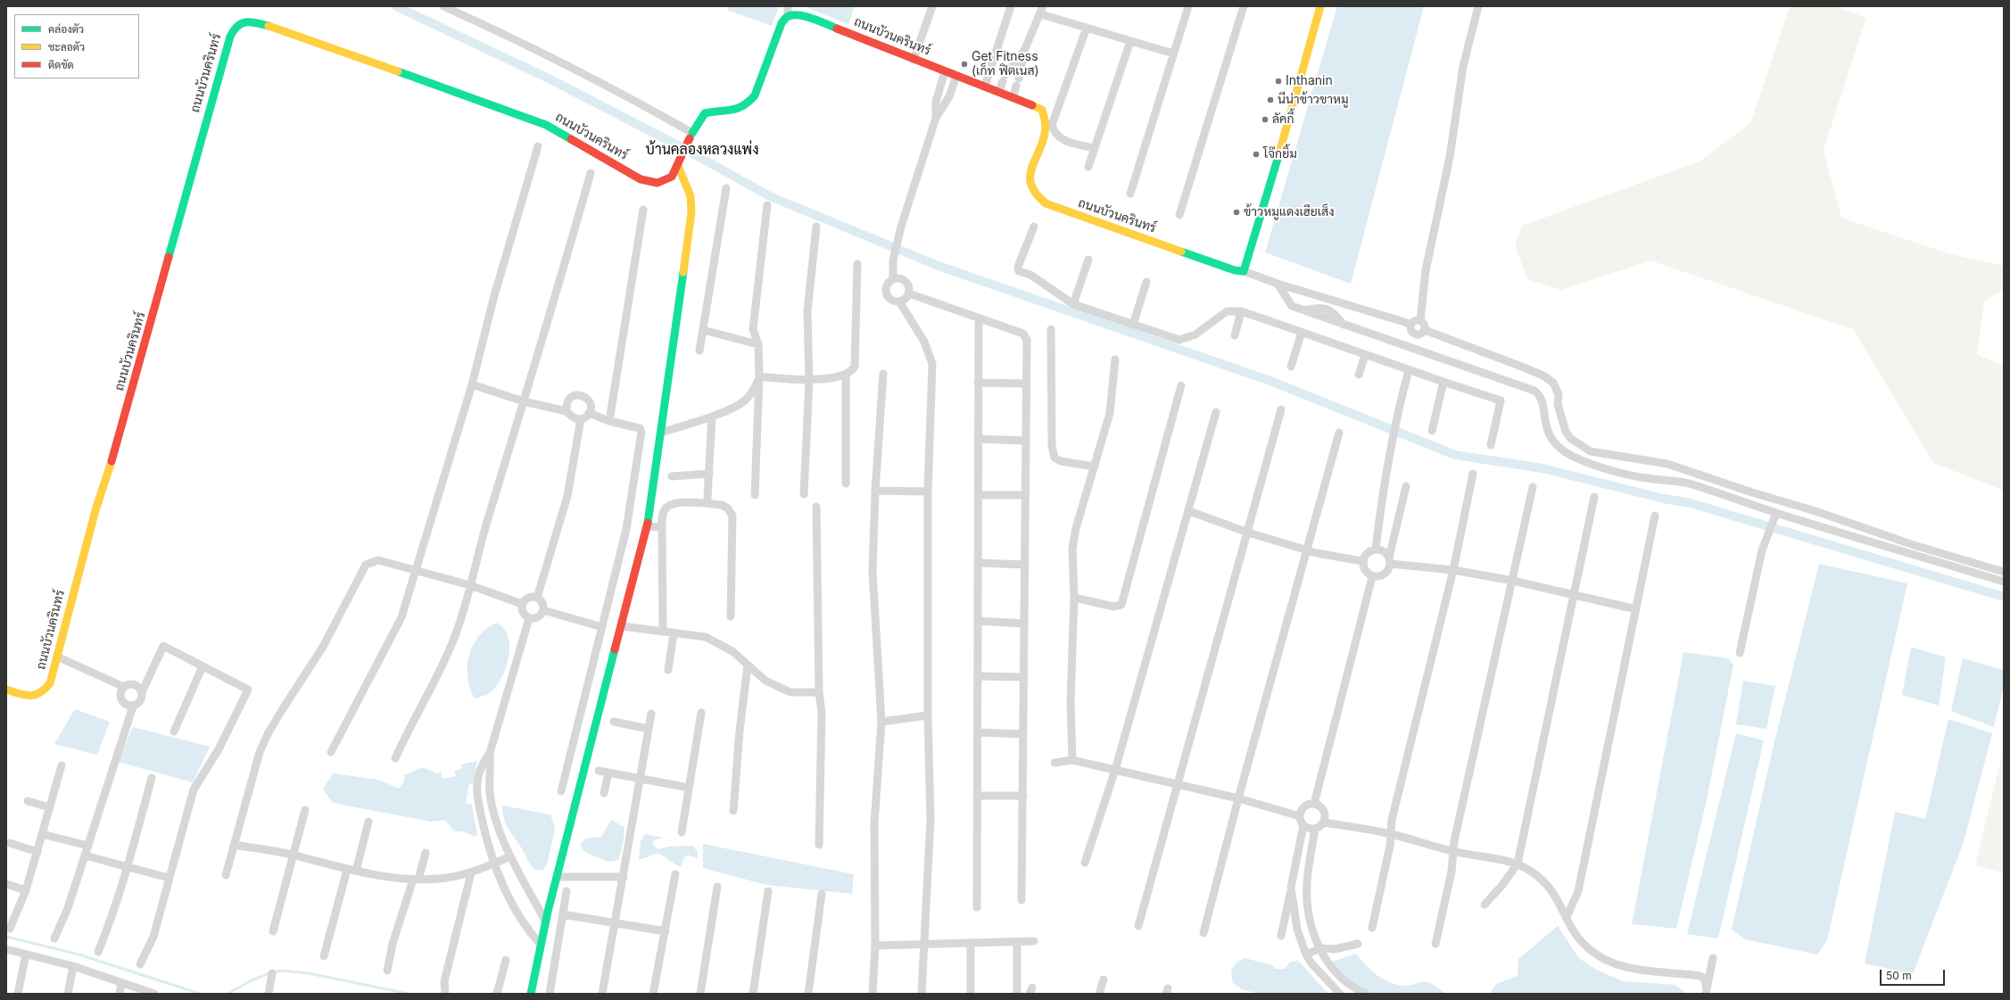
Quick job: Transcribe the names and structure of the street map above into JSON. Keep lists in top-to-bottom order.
{
  "streets": {
    "street": ["ถนนบัวนครินทร์"]
  },
  "districts": ["บ้านคลองหลวงแพ่ง"],
  "places": [
    "Get Fitness (เก็ท ฟิตเนส)",
    "Inthanin",
    "นีน่าข้าวขาหมู",
    "ลัคกี้",
    "โจ๊กยิ้ม",
    "ข้าวหมูแดงเฮียเส็ง"
  ],
  "legend": ["คล่องตัว", "ชะลอตัว", "ติดขัด"],
  "scale_bar": "50 m"
}
